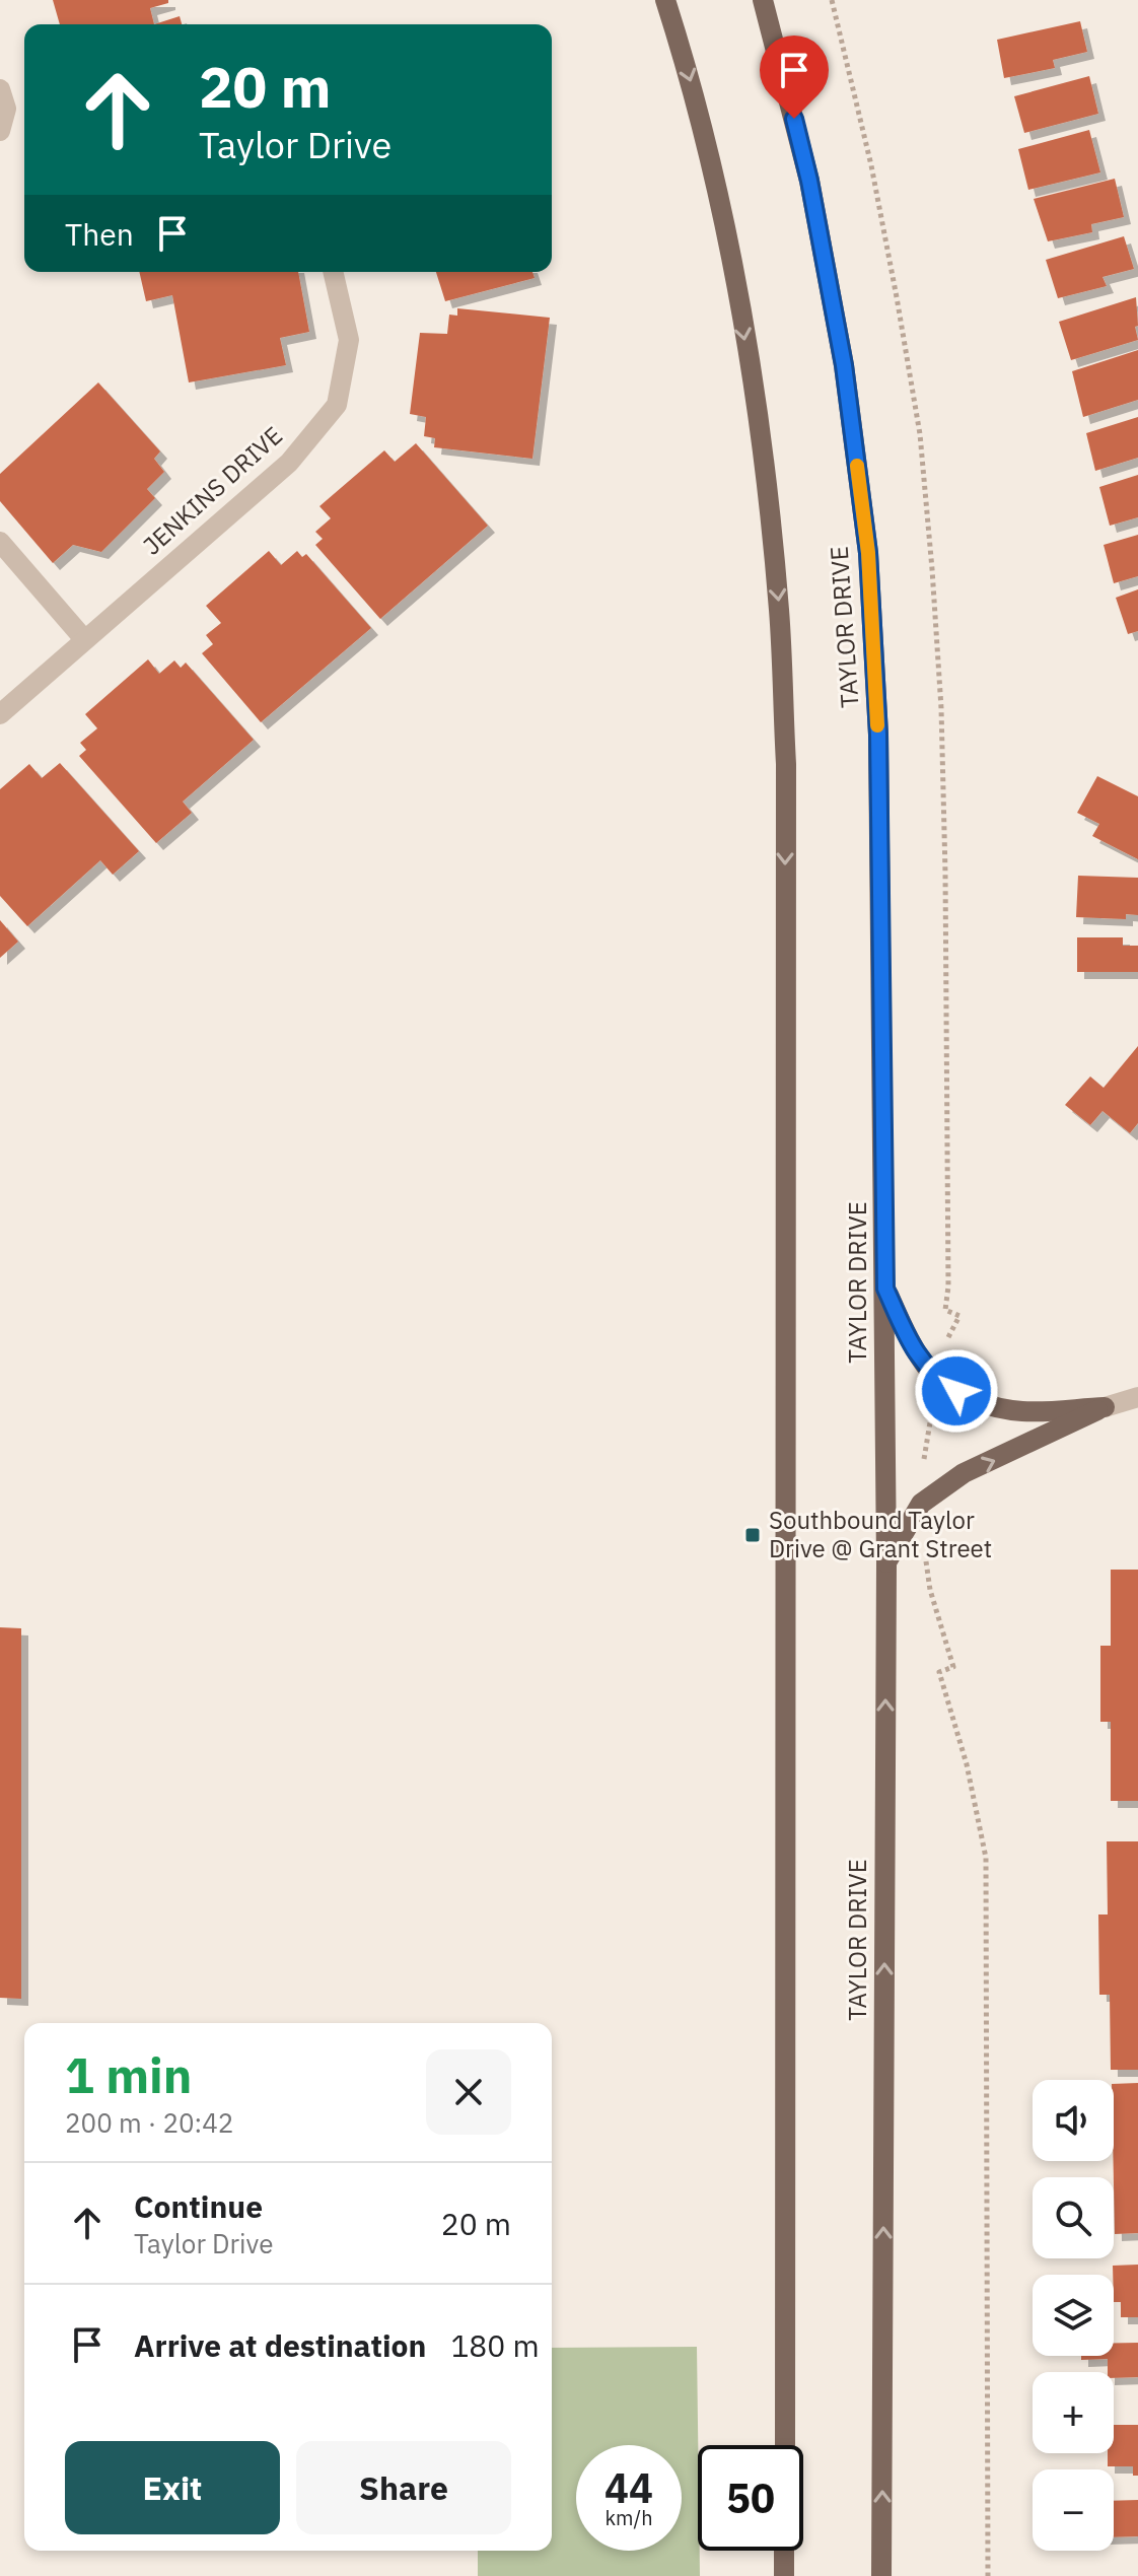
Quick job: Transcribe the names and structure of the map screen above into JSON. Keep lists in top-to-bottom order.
{
  "streets": {
    "main road": ["TAYLOR DRIVE"],
    "street": ["JENKINS DRIVE"]
  },
  "places": {
    "transit": ["Southbound Taylor Drive @ Grant Street"]
  },
  "page": {
    "turn": ["20 m", "Taylor Drive"],
    "then": "Then",
    "heading": ["1 min", "200 m · 20:42"],
    "map_buttons": ["+", "−"],
    "list": [
      {
        "name": "Continue",
        "note": "Taylor Drive",
        "value": "20 m"
      },
      {
        "name": "Arrive at destination",
        "value": "180 m"
      }
    ],
    "buttons": ["Exit", "Share"],
    "speed": "44 km/h",
    "limit": "50"
  }
}
